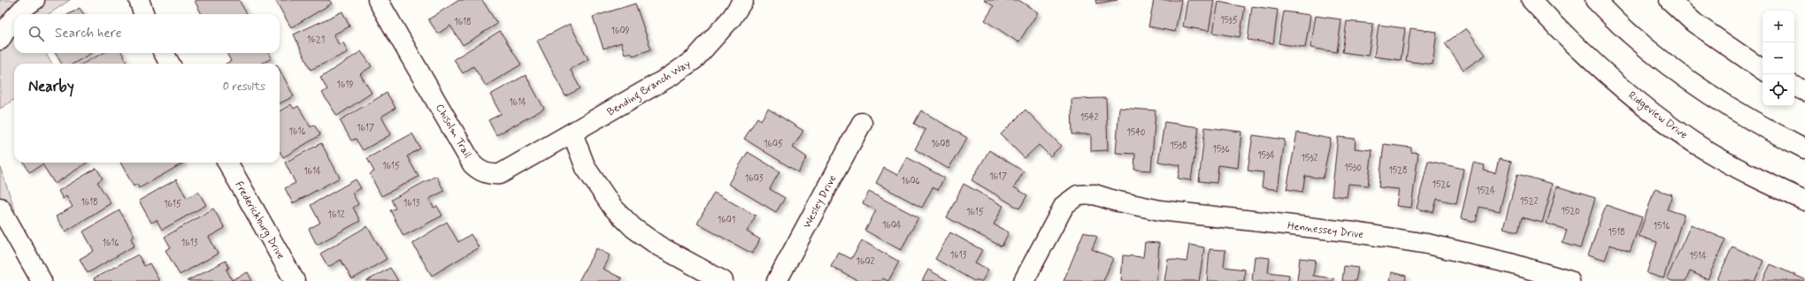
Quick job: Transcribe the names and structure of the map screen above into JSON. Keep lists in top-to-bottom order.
{
  "streets": {
    "street": [
      "Bending Branch Way",
      "Ridgeview Drive",
      "Chisolm Trail",
      "Wesley Drive",
      "Frederickburg Drive",
      "Hennessey Drive"
    ]
  },
  "crossings": [
    ["Bending Branch Way", "Chisolm Trail"]
  ],
  "house_numbers": [
    "1535",
    "1618",
    "1609",
    "1621",
    "1619",
    "1614",
    "1542",
    "1617",
    "1616",
    "1540",
    "1605",
    "1608",
    "1538",
    "1536",
    "1534",
    "1532",
    "1615",
    "1530",
    "1528",
    "1614",
    "1617",
    "1603",
    "1606",
    "1526",
    "1524",
    "1522",
    "1618",
    "1613",
    "1615",
    "1520",
    "1615",
    "1612",
    "1601",
    "1604",
    "1516",
    "1518",
    "1616",
    "1613",
    "1613",
    "1514",
    "1602"
  ],
  "page": {
    "map_buttons": ["+", "−"],
    "search": "Search here",
    "heading": ["Nearby", "0 results"]
  }
}
